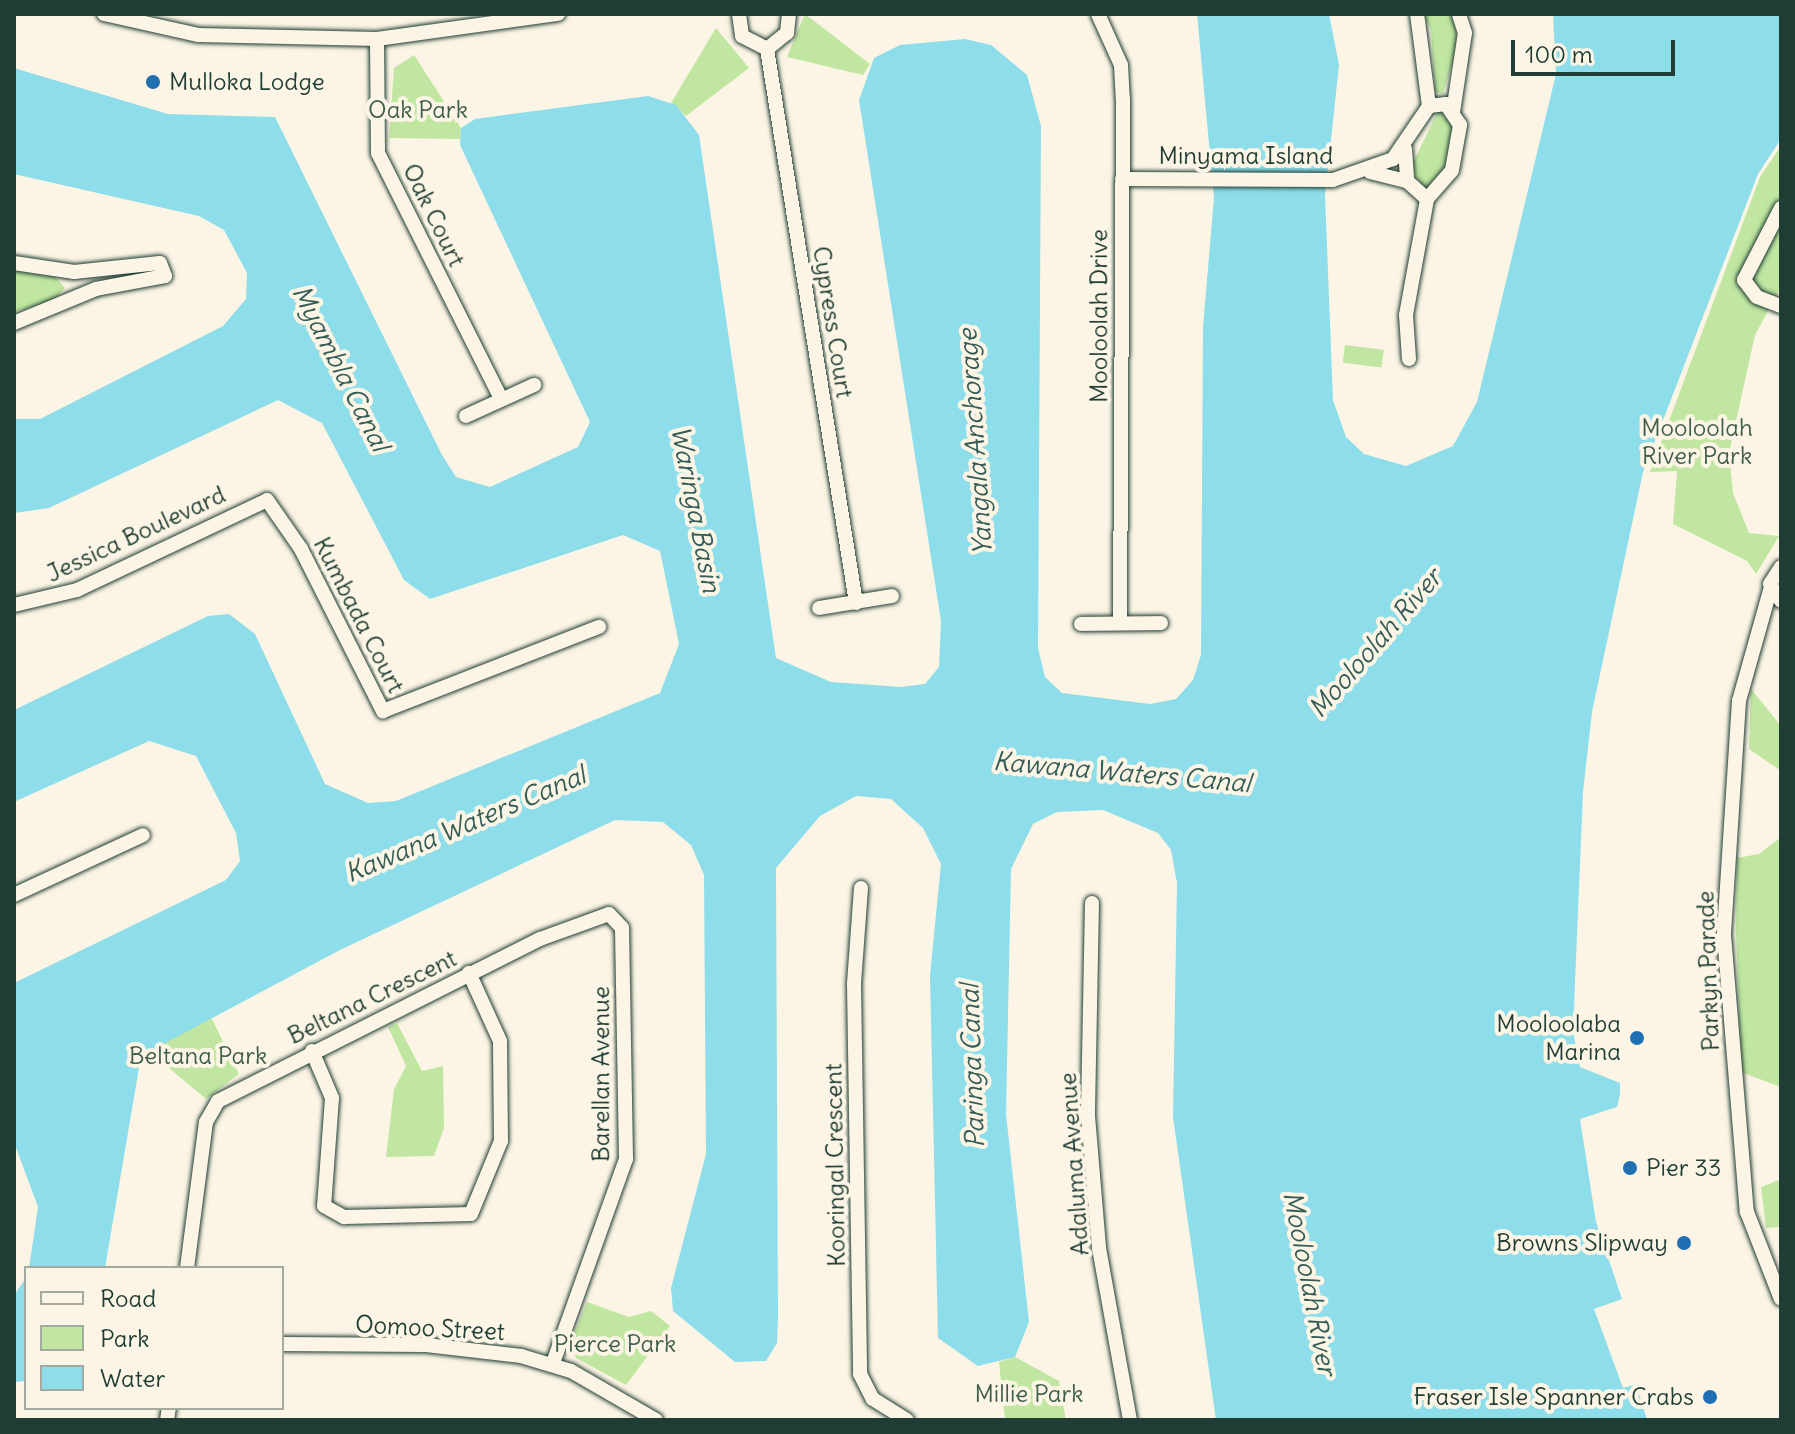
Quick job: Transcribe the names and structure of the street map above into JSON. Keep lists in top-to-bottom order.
{
  "streets": {
    "street": [
      "Minyama Island",
      "Oak Court",
      "Mooloolah Drive",
      "Cypress Court",
      "Jessica Boulevard",
      "Kumbada Court",
      "Parkyn Parade",
      "Beltana Crescent",
      "Barellan Avenue",
      "Adaluma Avenue",
      "Kooringal Crescent",
      "Oomoo Street"
    ]
  },
  "crossings": [
    ["Minyama Island", "Mooloolah Drive"],
    ["Jessica Boulevard", "Kumbada Court"],
    ["Beltana Crescent", "Barellan Avenue"],
    ["Barellan Avenue", "Oomoo Street"]
  ],
  "water": [
    "Myambla Canal",
    "Yangala Anchorage",
    "Waringa Basin",
    "Mooloolah River",
    "Kawana Waters Canal",
    "Paringa Canal"
  ],
  "parks": [
    "Oak Park",
    "Mooloolah River Park",
    "Beltana Park",
    "Pierce Park",
    "Millie Park"
  ],
  "places": [
    "Mulloka Lodge",
    "Mooloolaba Marina",
    "Pier 33",
    "Browns Slipway",
    "Fraser Isle Spanner Crabs"
  ],
  "legend": ["Road", "Park", "Water"],
  "scale_bar": "100 m"
}
